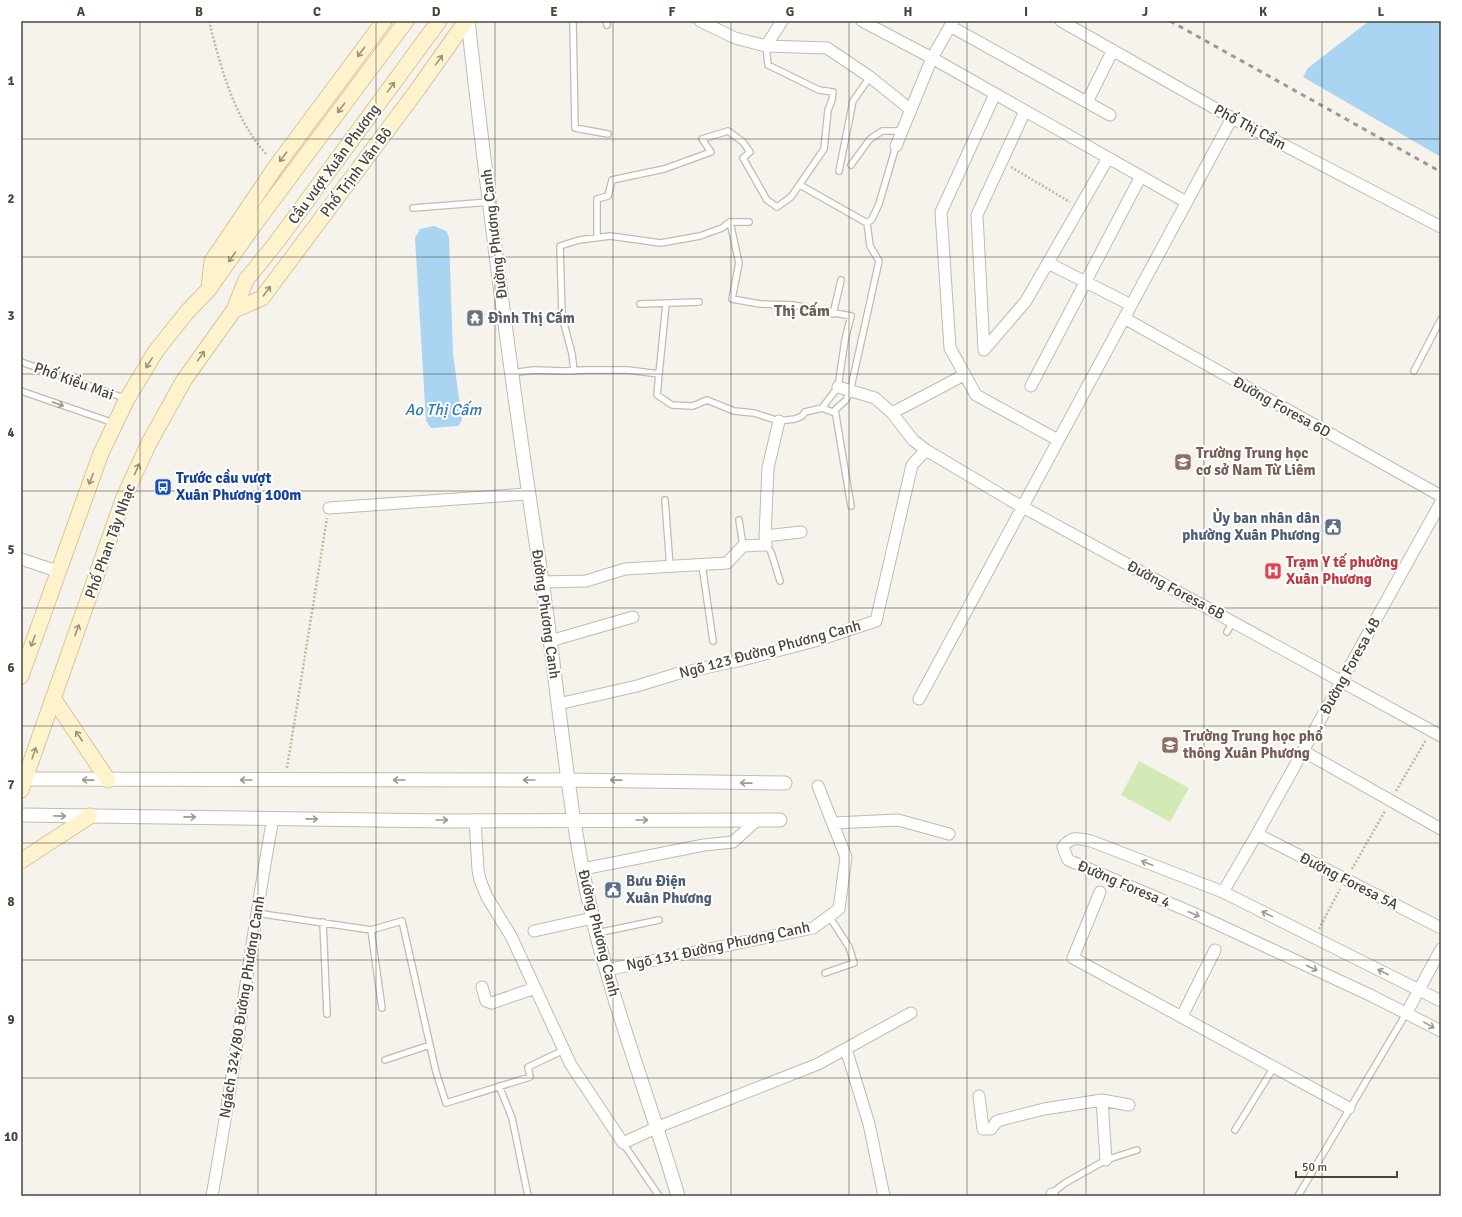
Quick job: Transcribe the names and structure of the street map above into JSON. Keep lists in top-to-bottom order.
{
  "streets": {
    "main road": ["Cầu vượt Xuân Phương", "Phố Trịnh Văn Bô", "Phố Phan Tây Nhạc"],
    "street": [
      "Phố Thị Cẩm",
      "Đường Phương Canh",
      "Đường Foresa 6D",
      "Đường Foresa 6B",
      "Ngõ 123 Đường Phương Canh",
      "Đường Foresa 4B",
      "Đường Foresa 5A",
      "Đường Foresa 4",
      "Ngõ 131 Đường Phương Canh",
      "Ngách 324/80 Đường Phương Canh"
    ],
    "lane": ["Phố Kiều Mai"]
  },
  "crossings": [
    ["Cầu vượt Xuân Phương", "Phố Trịnh Văn Bô"],
    ["Cầu vượt Xuân Phương", "Phố Phan Tây Nhạc"],
    ["Phố Trịnh Văn Bô", "Đường Phương Canh"],
    ["Phố Trịnh Văn Bô", "Phố Phan Tây Nhạc"],
    ["Đường Phương Canh", "Ngõ 123 Đường Phương Canh"],
    ["Đường Phương Canh", "Ngõ 131 Đường Phương Canh"],
    ["Đường Foresa 6B", "Ngõ 123 Đường Phương Canh"],
    ["Đường Foresa 6B", "Đường Foresa 4B"],
    ["Đường Foresa 4B", "Đường Foresa 5A"],
    ["Đường Foresa 4B", "Đường Foresa 4"]
  ],
  "districts": ["Thị Cấm"],
  "water": ["Ao Thị Cấm"],
  "places": {
    "temple": ["Đình Thị Cấm"],
    "school or university": ["Trường Trung học cơ sở Nam Từ Liêm", "Trường Trung học phổ thông Xuân Phương"],
    "bus stop": ["Trước cầu vượt Xuân Phương 100m"],
    "public building": ["Ủy ban nhân dân phường Xuân Phương", "Bưu Điện Xuân Phương"],
    "hospital": ["Trạm Y tế phường Xuân Phương"]
  },
  "scale_bar": "50 m",
  "grid": {
    "columns": [
      "A",
      "B",
      "C",
      "D",
      "E",
      "F",
      "G",
      "H",
      "I",
      "J",
      "K",
      "L"
    ],
    "rows": [
      "1",
      "2",
      "3",
      "4",
      "5",
      "6",
      "7",
      "8",
      "9",
      "10"
    ]
  }
}
